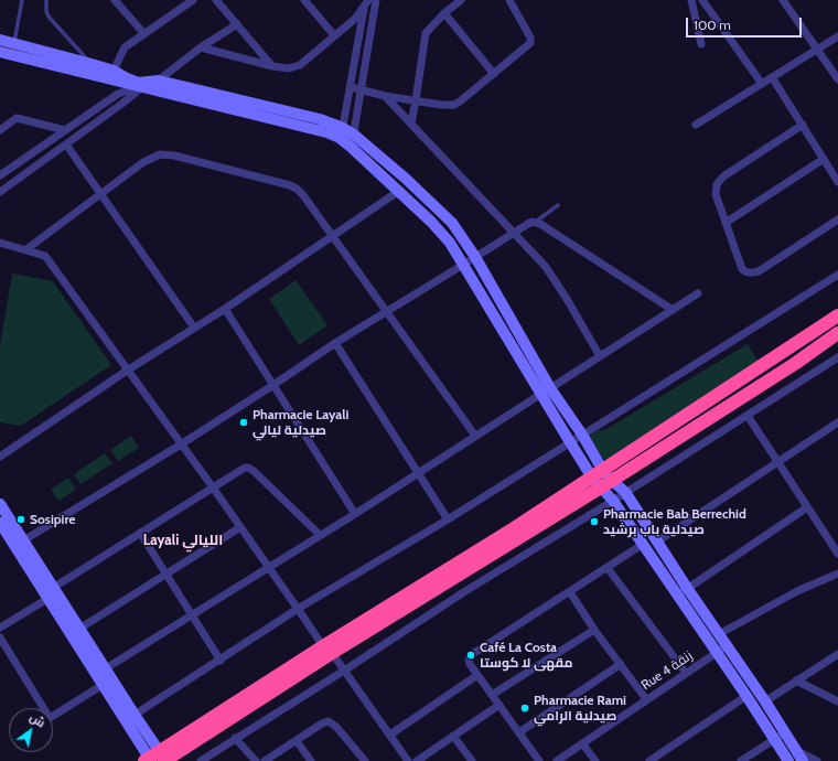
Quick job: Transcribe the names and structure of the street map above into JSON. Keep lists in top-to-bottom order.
{
  "streets": {
    "street": ["Rue 4 زنقة"]
  },
  "districts": ["Layali الليالي"],
  "places": [
    "Pharmacie Layali صيدلية ليالي",
    "Sosipire",
    "Pharmacie Bab Berrechid صيدلية باب برشيد",
    "Café La Costa مقهى لا كوستا",
    "Pharmacie Rami صيدلية الرامي"
  ],
  "scale_bar": "100 m",
  "north": "top right"
}
